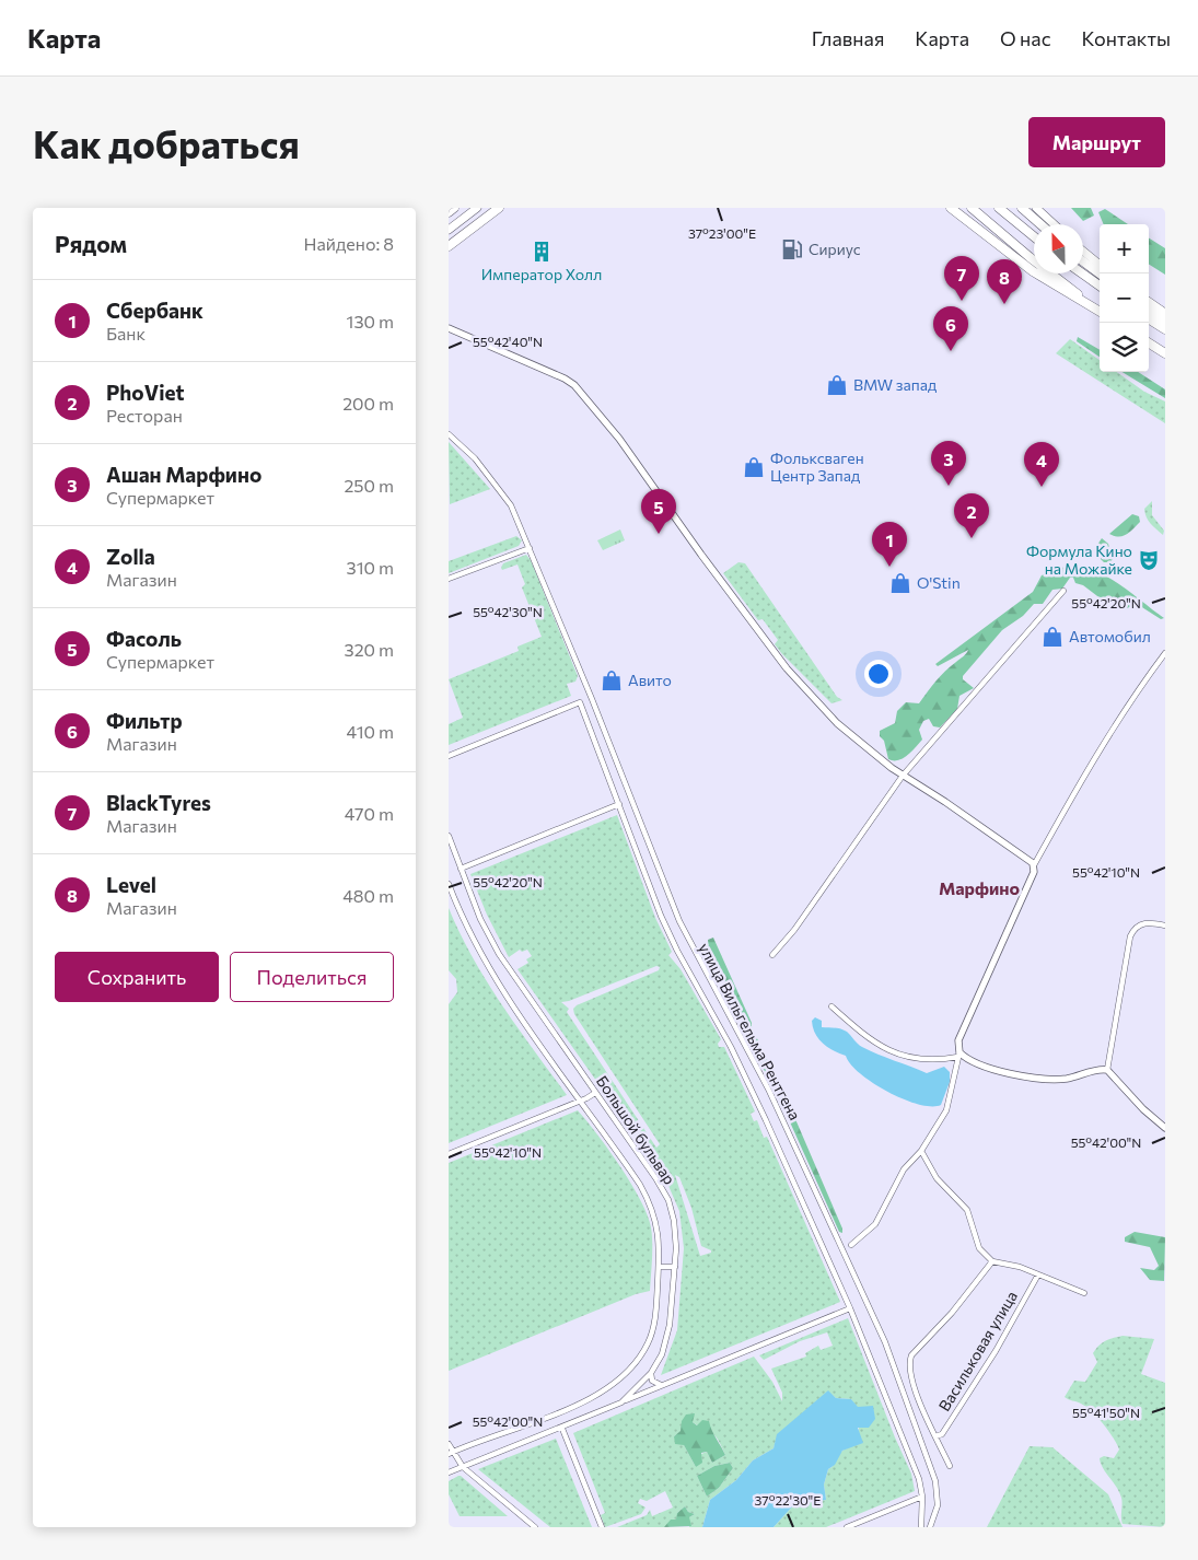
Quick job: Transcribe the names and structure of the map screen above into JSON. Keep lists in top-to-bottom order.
{
  "streets": {
    "street": ["улица Вильгельма Рентгена", "Большой бульвар", "Васильковая улица"]
  },
  "districts": ["Марфино"],
  "places": {
    "fuel station": ["Сириус"],
    "building": ["Император Холл"],
    "shop": [
      "BMW запад",
      "Фольксваген Центр Запад",
      "O'Stin",
      "Автомобил",
      "Авито"
    ],
    "theatre": ["Формула Кино на Можайке"]
  },
  "north": "top",
  "page": {
    "header": "Карта",
    "nav": [
      "Главная",
      "Карта",
      "О нас",
      "Контакты"
    ],
    "buttons": [
      "Маршрут",
      ["Сохранить", "Поделиться"]
    ],
    "title": "Как добраться",
    "heading": ["Рядом", "Найдено: 8"],
    "map_buttons": ["+", "−"],
    "pins": [
      "7",
      "8",
      "6",
      "3",
      "4",
      "5",
      "2",
      "1"
    ],
    "list": [
      {
        "mark": "1",
        "name": "Сбербанк",
        "note": "Банк",
        "value": "130 m"
      },
      {
        "mark": "2",
        "name": "PhoViet",
        "note": "Ресторан",
        "value": "200 m"
      },
      {
        "mark": "3",
        "name": "Ашан Марфино",
        "note": "Супермаркет",
        "value": "250 m"
      },
      {
        "mark": "4",
        "name": "Zolla",
        "note": "Магазин",
        "value": "310 m"
      },
      {
        "mark": "5",
        "name": "Фасоль",
        "note": "Супермаркет",
        "value": "320 m"
      },
      {
        "mark": "6",
        "name": "Фильтр",
        "note": "Магазин",
        "value": "410 m"
      },
      {
        "mark": "7",
        "name": "BlackTyres",
        "note": "Магазин",
        "value": "470 m"
      },
      {
        "mark": "8",
        "name": "Level",
        "note": "Магазин",
        "value": "480 m"
      }
    ]
  },
  "coordinates": [
    "37°23'00\"E",
    "55°42'40\"N",
    "55°42'20\"N",
    "55°42'30\"N",
    "55°42'10\"N",
    "55°42'00\"N",
    "55°41'50\"N",
    "37°22'30\"E"
  ]
}
